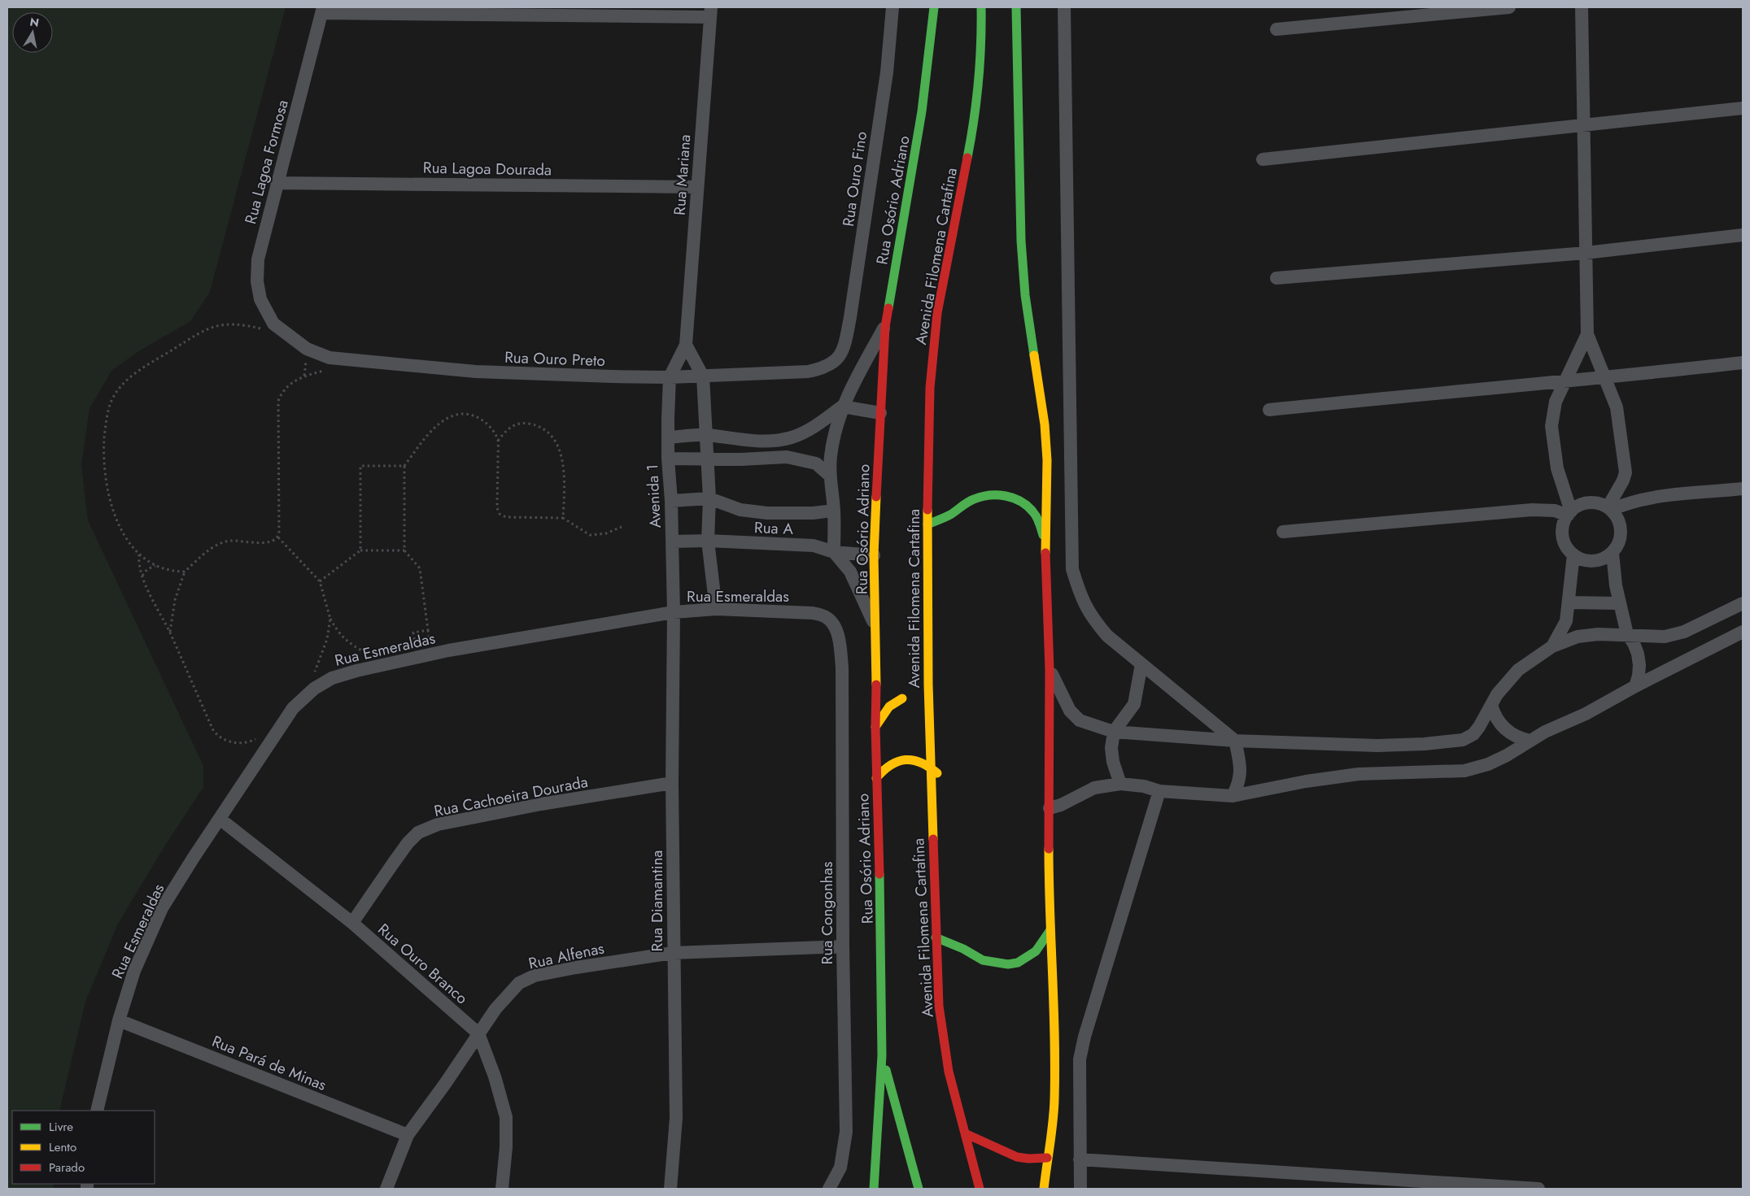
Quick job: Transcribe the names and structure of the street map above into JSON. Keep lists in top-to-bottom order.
{
  "streets": {
    "main road": ["Rua Osório Adriano", "Avenida Filomena Cartafina"],
    "street": [
      "Rua Lagoa Formosa",
      "Rua Lagoa Dourada",
      "Rua Mariana",
      "Rua Ouro Fino",
      "Rua Ouro Preto",
      "Avenida 1",
      "Rua A",
      "Rua Esmeraldas",
      "Rua Cachoeira Dourada",
      "Rua Diamantina",
      "Rua Congonhas",
      "Rua Alfenas",
      "Rua Ouro Branco",
      "Rua Pará de Minas"
    ]
  },
  "crossings": [
    ["Rua Lagoa Formosa", "Rua Lagoa Dourada"],
    ["Rua Lagoa Formosa", "Rua Ouro Preto"],
    ["Rua Lagoa Dourada", "Rua Mariana"],
    ["Rua Mariana", "Rua Ouro Preto"],
    ["Rua Mariana", "Avenida 1"],
    ["Rua Ouro Fino", "Rua Ouro Preto"],
    ["Rua Osório Adriano", "Rua A"],
    ["Rua Ouro Preto", "Avenida 1"],
    ["Avenida 1", "Rua A"],
    ["Avenida 1", "Rua Esmeraldas"],
    ["Avenida 1", "Rua Diamantina"],
    ["Rua Esmeraldas", "Rua Diamantina"],
    ["Rua Esmeraldas", "Rua Congonhas"],
    ["Rua Esmeraldas", "Rua Ouro Branco"],
    ["Rua Esmeraldas", "Rua Pará de Minas"],
    ["Rua Cachoeira Dourada", "Rua Diamantina"],
    ["Rua Cachoeira Dourada", "Rua Ouro Branco"],
    ["Rua Diamantina", "Rua Alfenas"],
    ["Rua Congonhas", "Rua Alfenas"],
    ["Rua Alfenas", "Rua Ouro Branco"],
    ["Rua Alfenas", "Rua Pará de Minas"]
  ],
  "legend": ["Livre", "Lento", "Parado"],
  "north": "top"
}
